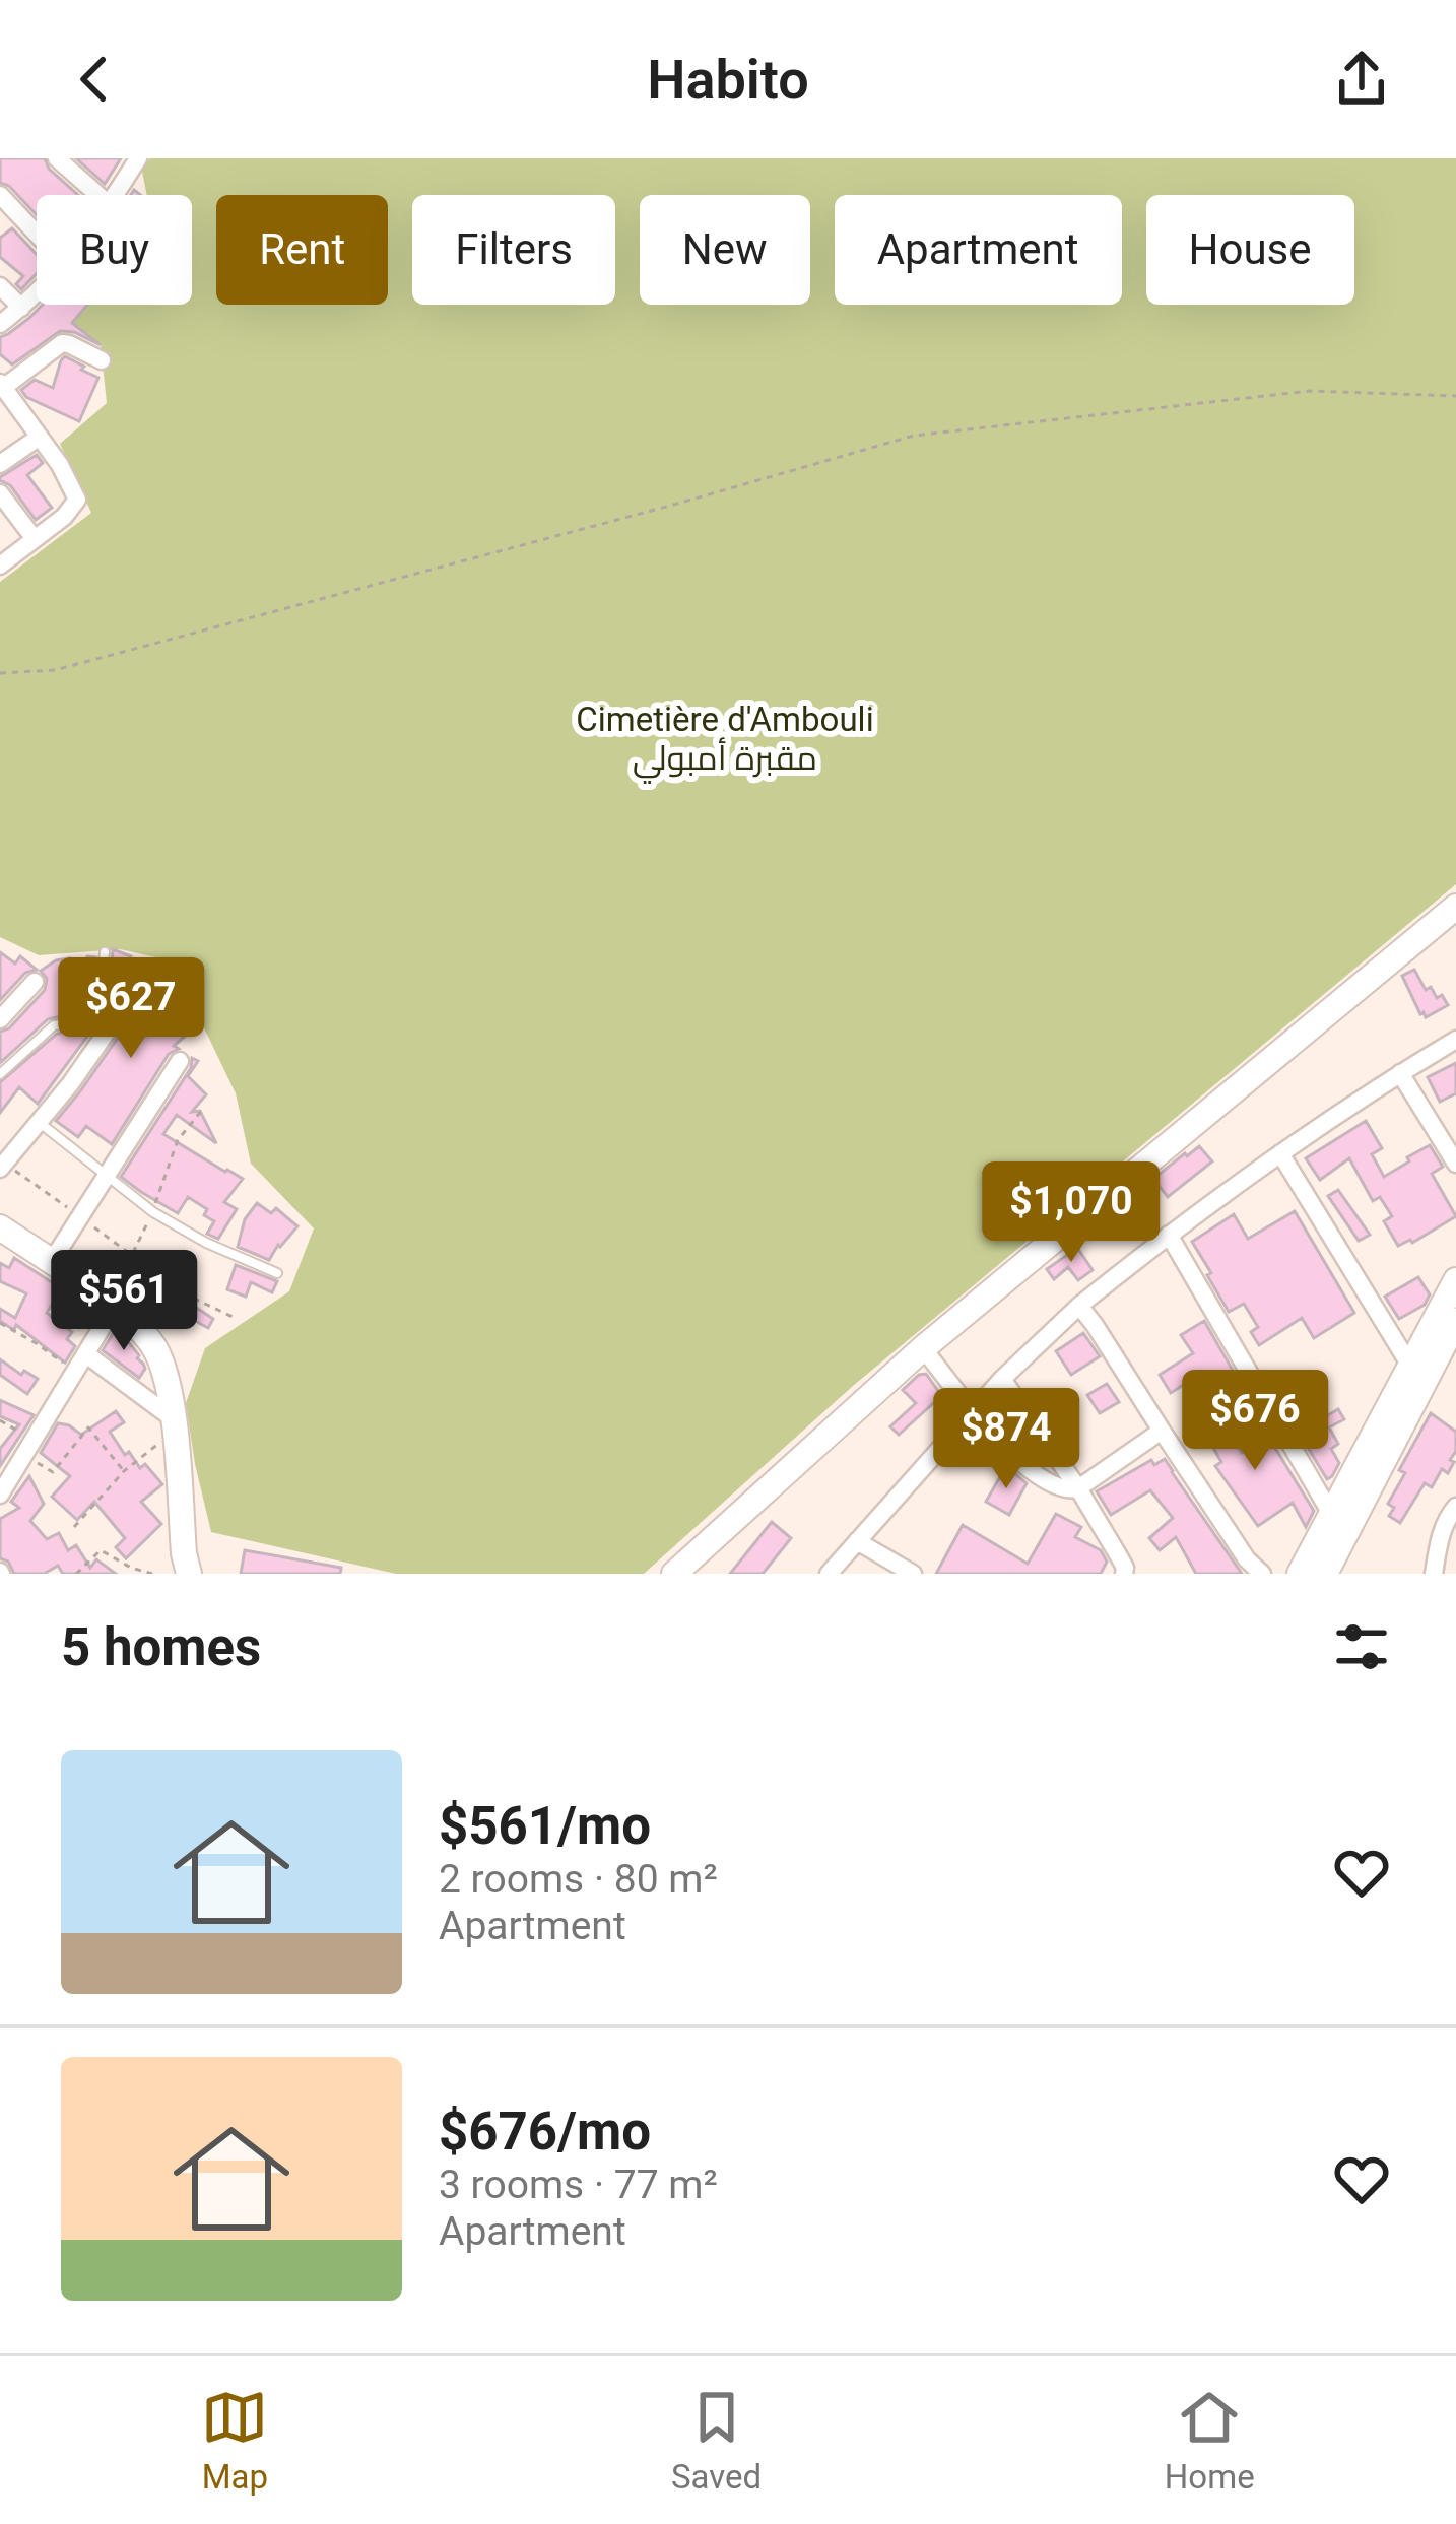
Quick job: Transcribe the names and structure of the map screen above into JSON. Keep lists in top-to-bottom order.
{
  "parks": ["Cimetière d'Ambouli مقبرة أمبولي"],
  "page": {
    "header": "Habito",
    "chip": [
      "Buy",
      "Rent",
      "Filters",
      "New",
      "Apartment",
      "House"
    ],
    "price": [
      "$627",
      "$1,070",
      "$561",
      "$676",
      "$874"
    ],
    "heading": "5 homes",
    "list": [
      {
        "name": "$561/mo",
        "note": "2 rooms · 80 m² · Apartment"
      },
      {
        "name": "$676/mo",
        "note": "3 rooms · 77 m² · Apartment"
      }
    ],
    "tabs": ["Map", "Saved", "Home"]
  }
}
